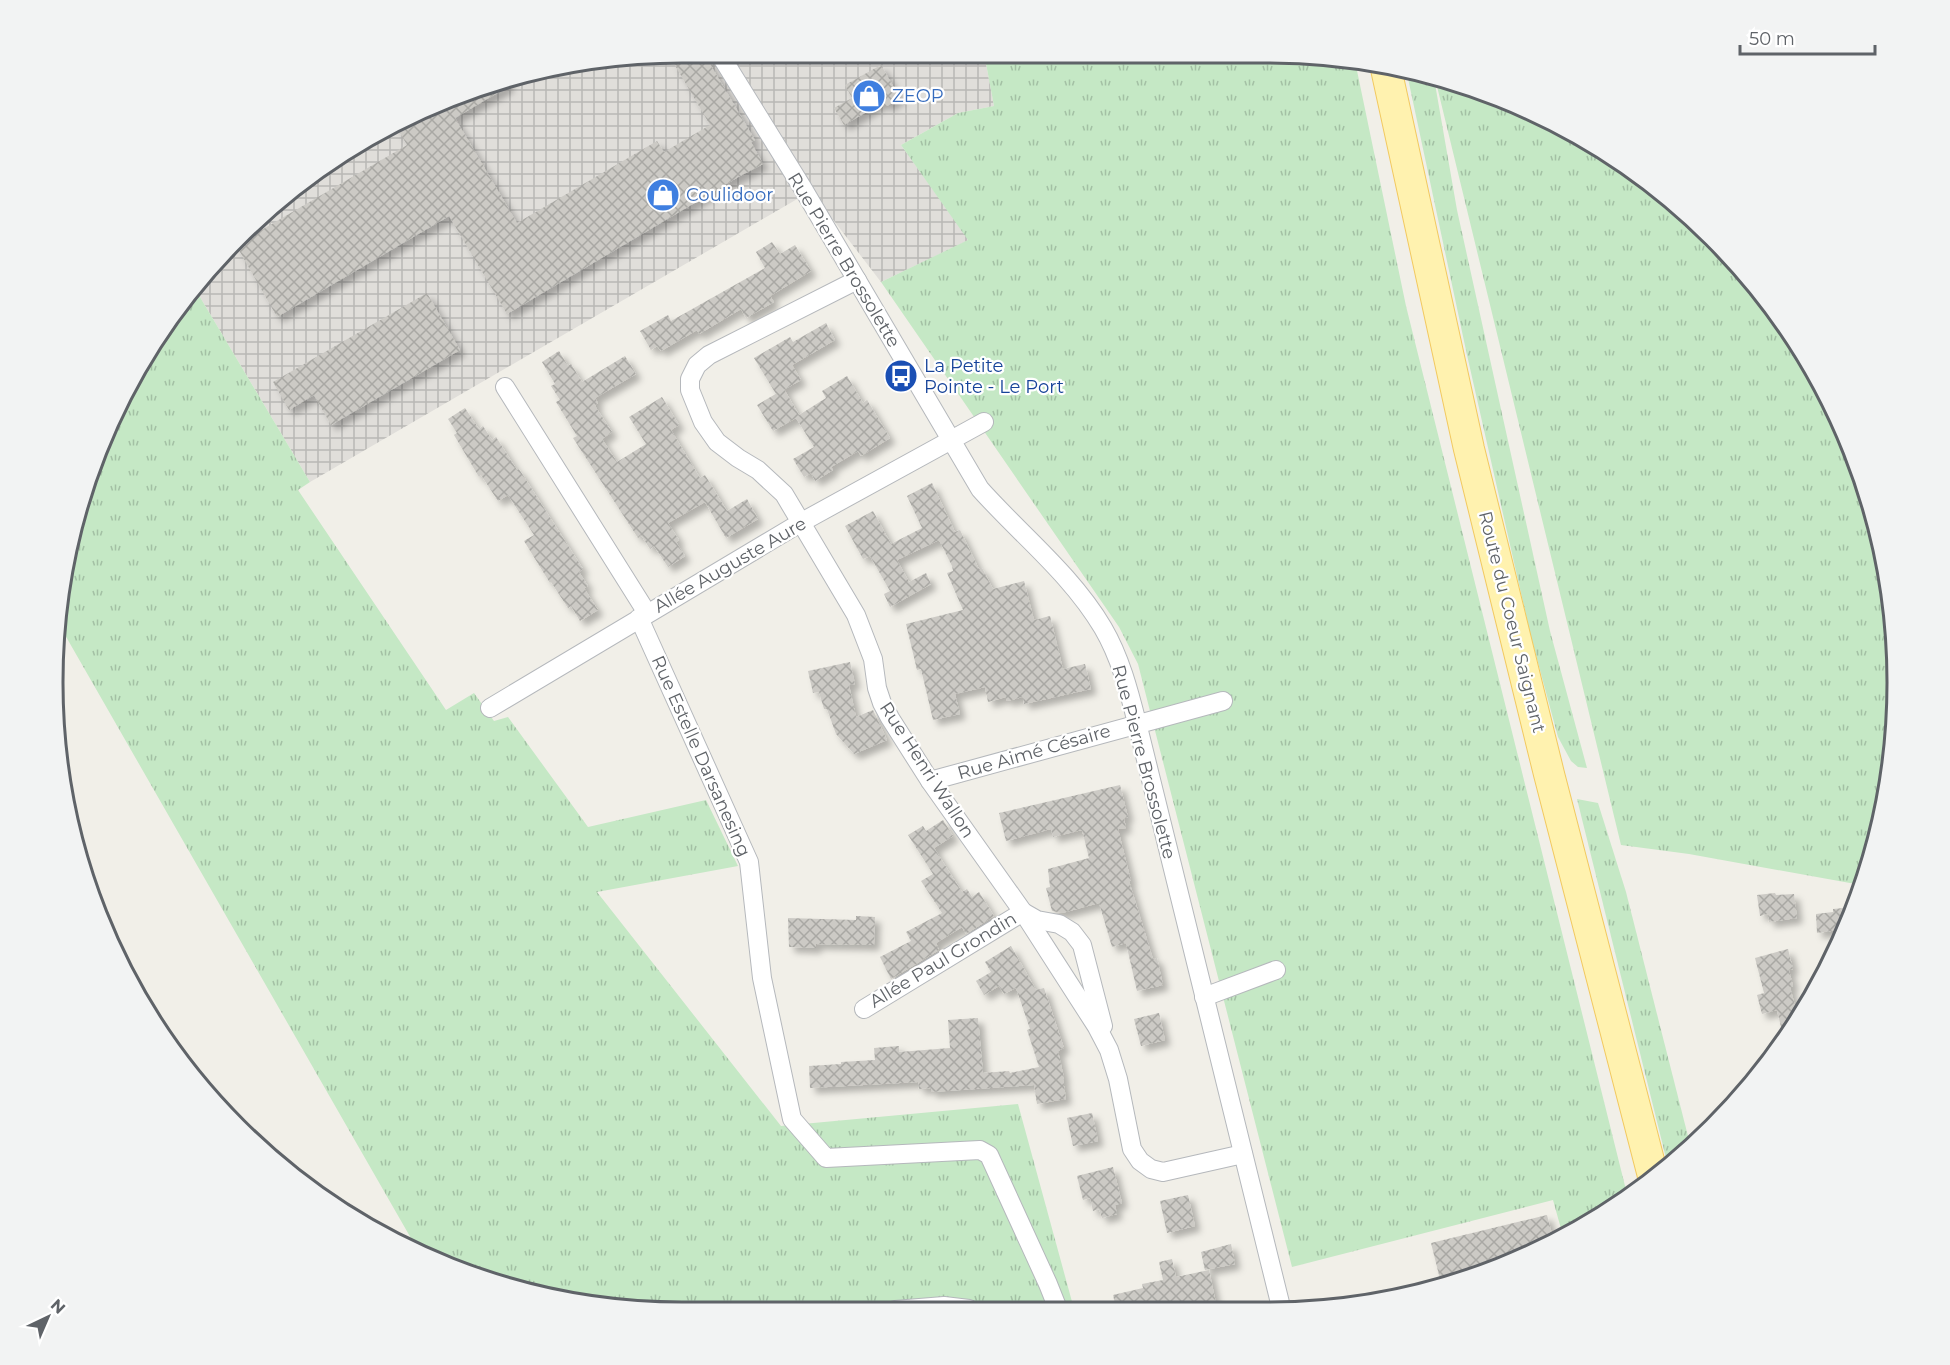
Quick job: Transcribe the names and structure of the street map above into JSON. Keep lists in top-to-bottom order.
{
  "streets": {
    "main road": ["Route du Coeur Saignant"],
    "street": [
      "Rue Pierre Brossolette",
      "Allée Auguste Aure",
      "Rue Aimé Césaire",
      "Rue Estelle Darsanesing",
      "Rue Henri Wallon",
      "Allée Paul Grondin"
    ]
  },
  "crossings": [
    ["Rue Pierre Brossolette", "Allée Auguste Aure"],
    ["Rue Pierre Brossolette", "Rue Aimé Césaire"],
    ["Rue Pierre Brossolette", "Rue Henri Wallon"],
    ["Allée Auguste Aure", "Rue Estelle Darsanesing"],
    ["Allée Auguste Aure", "Rue Henri Wallon"],
    ["Rue Aimé Césaire", "Rue Henri Wallon"],
    ["Rue Henri Wallon", "Allée Paul Grondin"]
  ],
  "places": {
    "shop": ["ZEOP", "Coulidoor"],
    "bus stop": ["La Petite Pointe - Le Port"]
  },
  "scale_bar": "50 m",
  "north": "top right"
}
